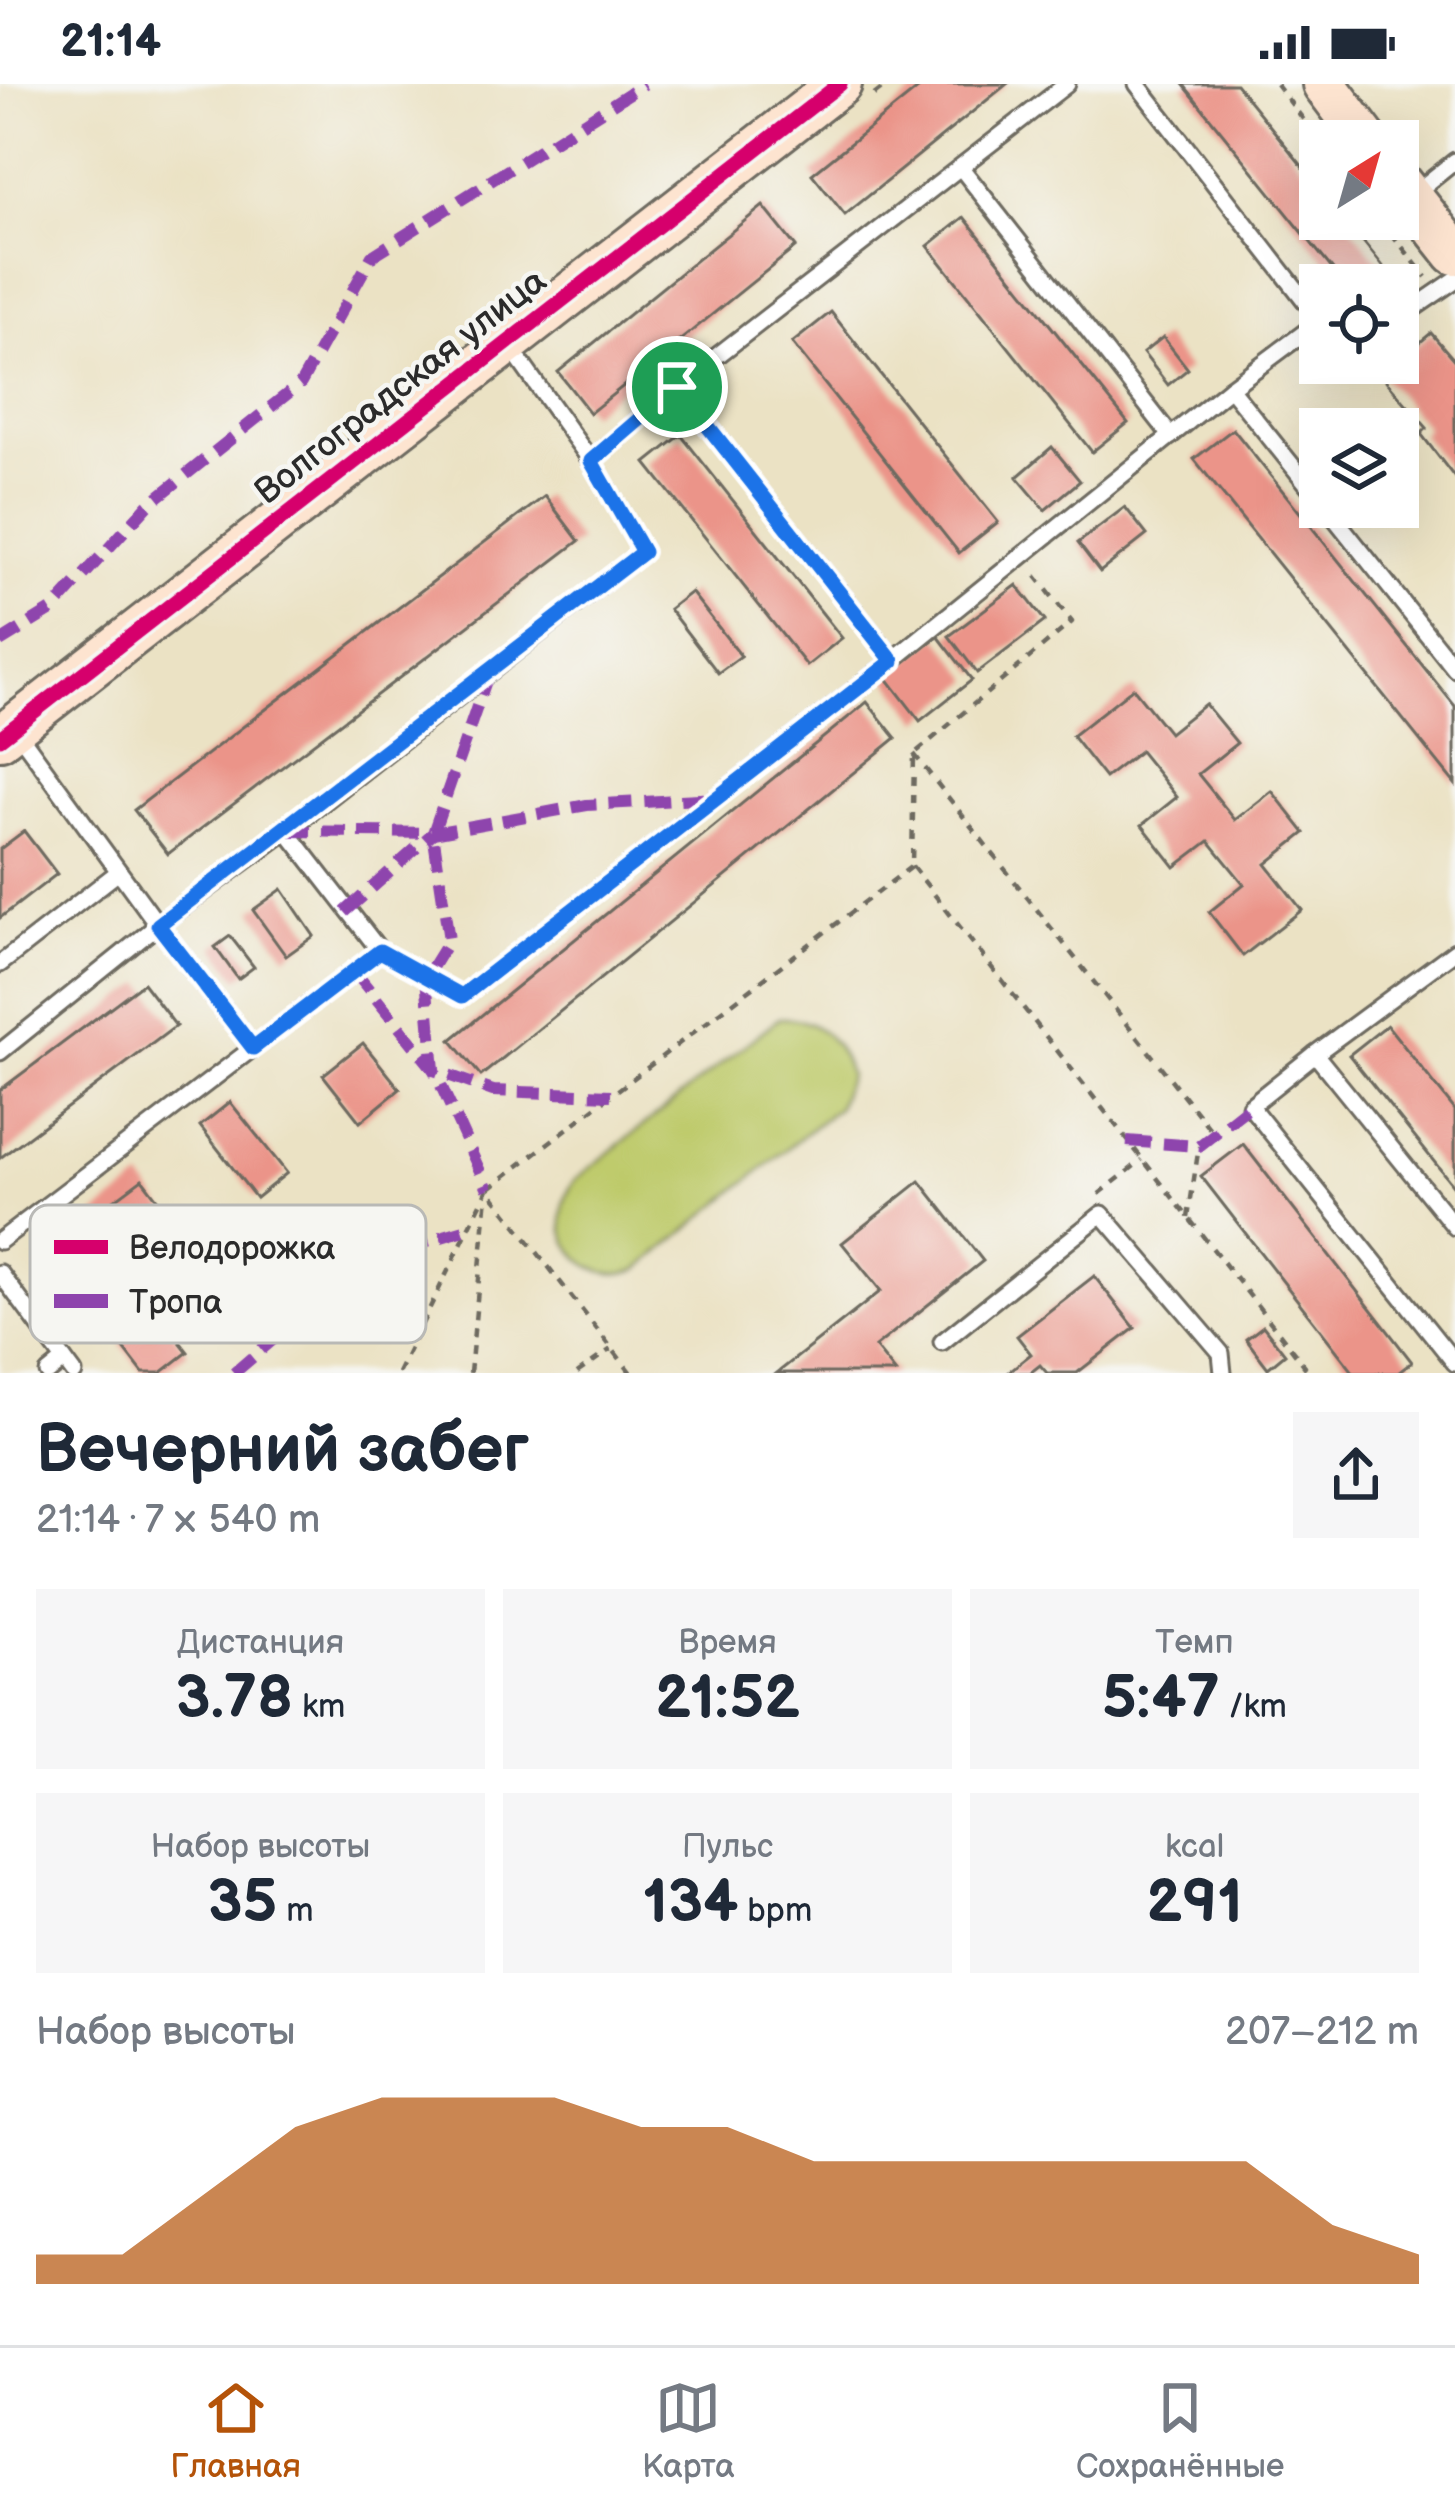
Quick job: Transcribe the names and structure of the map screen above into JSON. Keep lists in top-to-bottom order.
{
  "streets": {
    "street": ["Волгоградская улица"]
  },
  "legend": ["Велодорожка", "Тропа"],
  "north": "top right",
  "page": {
    "status": "21:14",
    "heading": ["Вечерний забег", "21:14 · 7 × 540 m"],
    "stats": [
      ["Дистанция", "3.78 km"],
      ["Время", "21:52"],
      ["Темп", "5:47 /km"],
      ["Набор высоты", "35 m"],
      ["Пульс", "134 bpm"],
      ["kcal", "291"]
    ],
    "chart": ["Набор высоты", "207–212 m"],
    "tabs": ["Главная", "Карта", "Сохранённые"]
  }
}
